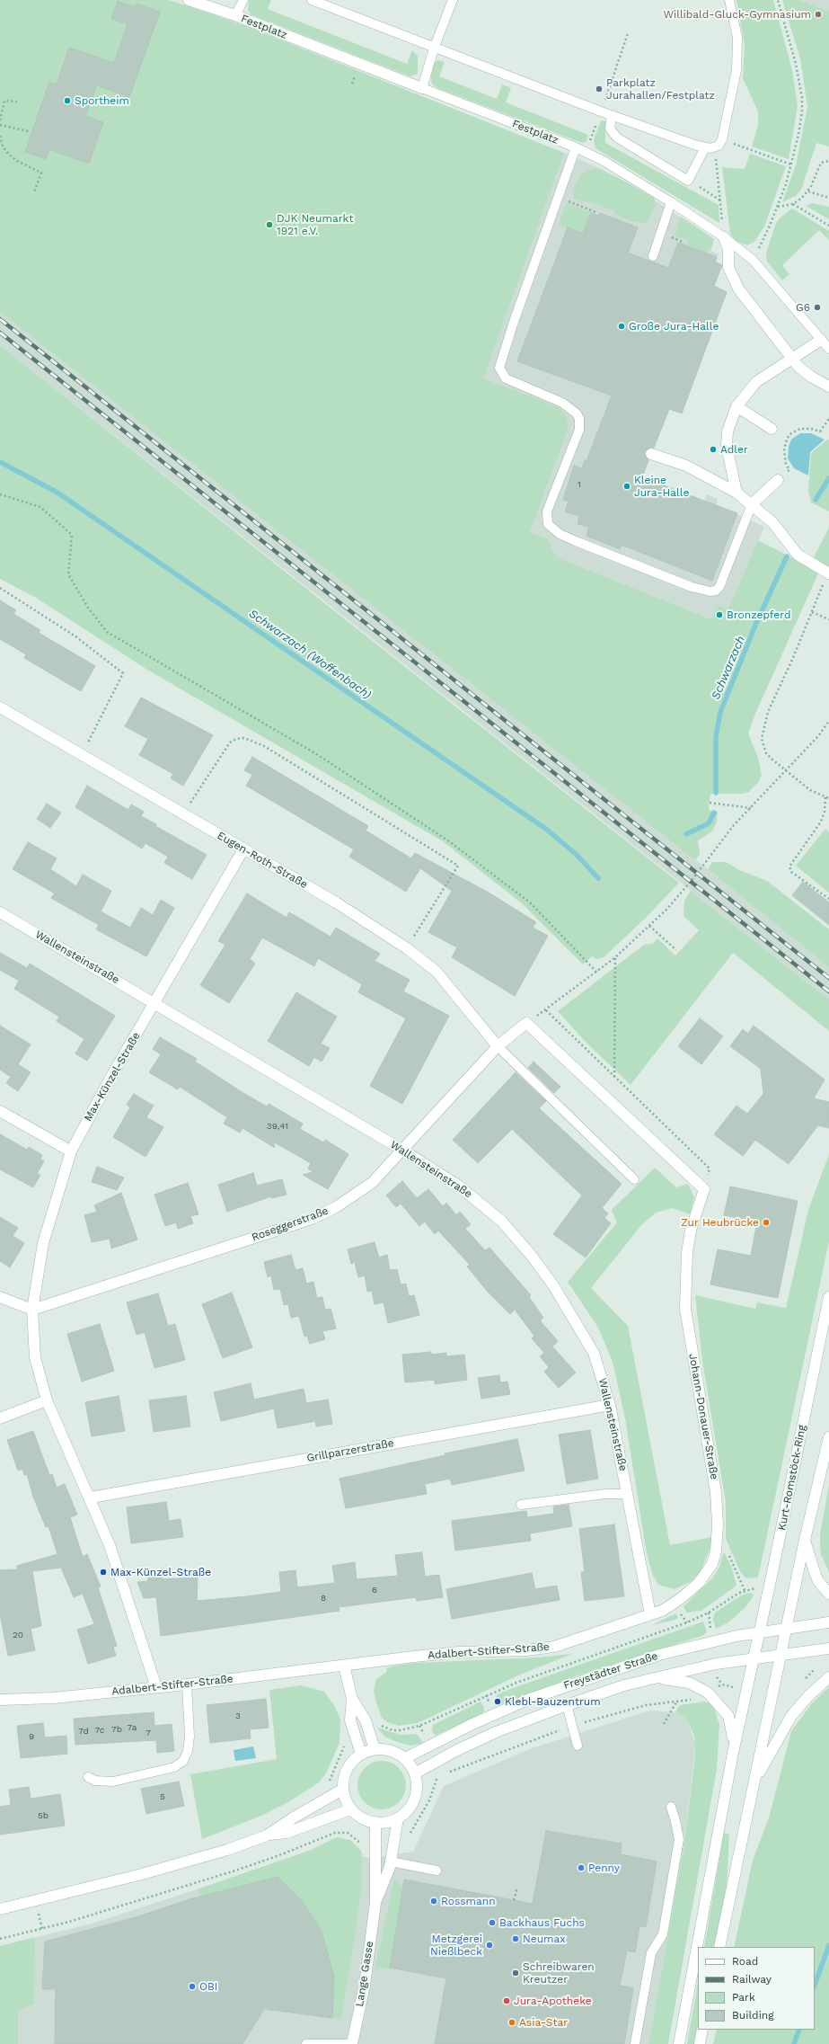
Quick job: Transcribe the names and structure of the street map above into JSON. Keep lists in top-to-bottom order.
{
  "streets": {
    "street": [
      "Festplatz",
      "Eugen-Roth-Straße",
      "Wallensteinstraße",
      "Max-Künzel-Straße",
      "Roseggerstraße",
      "Johann-Donauer-Straße",
      "Grillparzerstraße",
      "Kurt-Romstöck-Ring",
      "Adalbert-Stifter-Straße",
      "Freystädter Straße",
      "Lange Gasse"
    ]
  },
  "crossings": [
    ["Eugen-Roth-Straße", "Roseggerstraße"],
    ["Wallensteinstraße", "Max-Künzel-Straße"],
    ["Wallensteinstraße", "Roseggerstraße"],
    ["Wallensteinstraße", "Johann-Donauer-Straße"],
    ["Wallensteinstraße", "Grillparzerstraße"],
    ["Wallensteinstraße", "Adalbert-Stifter-Straße"],
    ["Max-Künzel-Straße", "Roseggerstraße"],
    ["Max-Künzel-Straße", "Grillparzerstraße"],
    ["Max-Künzel-Straße", "Adalbert-Stifter-Straße"],
    ["Johann-Donauer-Straße", "Adalbert-Stifter-Straße"],
    ["Kurt-Romstöck-Ring", "Freystädter Straße"],
    ["Freystädter Straße", "Lange Gasse"]
  ],
  "water": ["Schwarzach (Woffenbach)", "Schwarzach"],
  "places": [
    "Willibald-Gluck-Gymnasium",
    "Parkplatz Jurahallen/Festplatz",
    "Sportheim",
    "DJK Neumarkt 1921 e.V.",
    "G6",
    "Große Jura-Halle",
    "Adler",
    "Kleine Jura-Halle",
    "Bronzepferd",
    "Zur Heubrücke",
    "Max-Künzel-Straße",
    "Klebl-Bauzentrum",
    "Penny",
    "Rossmann",
    "Backhaus Fuchs",
    "Neumax",
    "Metzgerei Nießlbeck",
    "Schreibwaren Kreutzer",
    "OBI",
    "Jura-Apotheke",
    "Asia-Star"
  ],
  "house_numbers": [
    "1",
    "39,41",
    "6",
    "8",
    "20",
    "3",
    "7a",
    "7b",
    "7c",
    "7d",
    "7",
    "9",
    "5",
    "5b"
  ],
  "legend": [
    "Road",
    "Railway",
    "Park",
    "Building"
  ]
}
